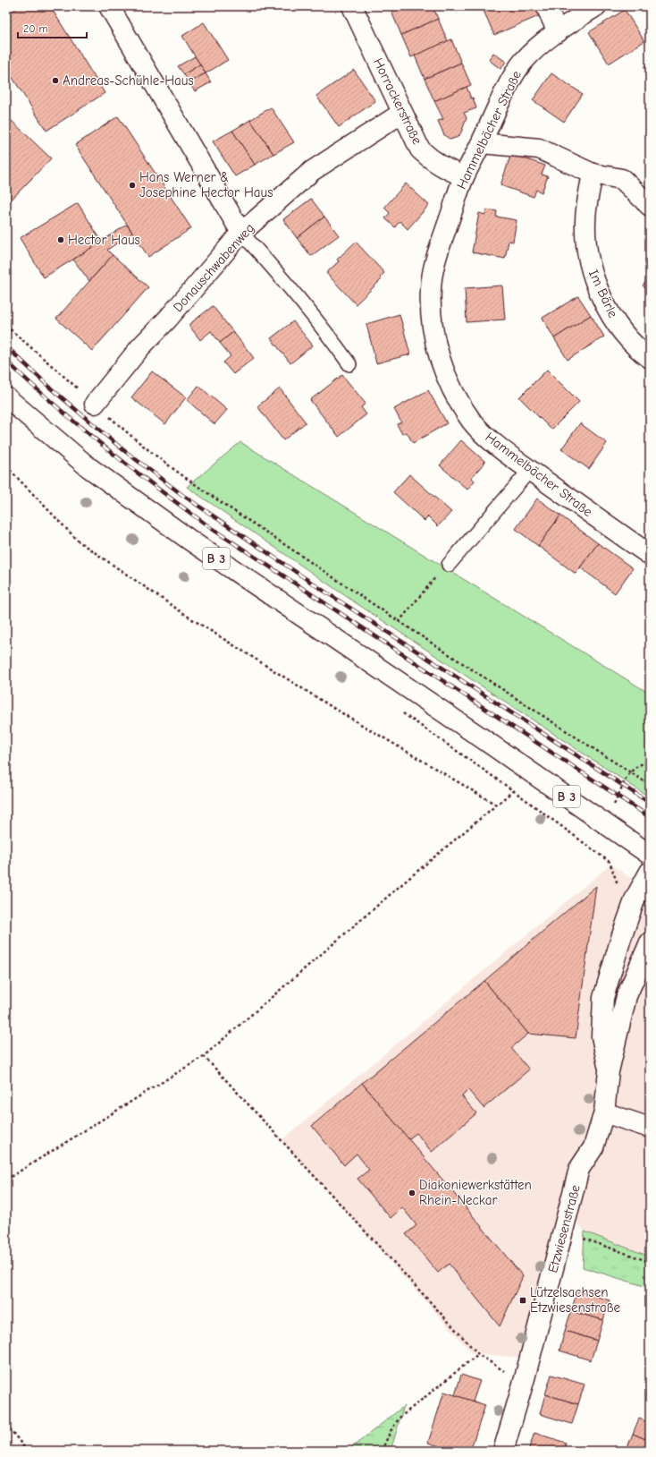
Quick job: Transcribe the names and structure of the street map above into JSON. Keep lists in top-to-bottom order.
{
  "streets": {
    "street": [
      "Horrackerstraße",
      "Hammelbächer Straße",
      "Donauschwabenweg",
      "Im Bärle",
      "B 3",
      "Etzwiesenstraße"
    ]
  },
  "crossings": [
    ["Horrackerstraße", "Hammelbächer Straße"],
    ["Horrackerstraße", "Donauschwabenweg"]
  ],
  "places": {
    "other": [
      "Andreas-Schühle-Haus",
      "Hans Werner & Josephine Hector Haus",
      "Hector Haus",
      "Diakoniewerkstätten Rhein-Neckar"
    ],
    "transit": ["Lützelsachsen Etzwiesenstraße"]
  },
  "scale_bar": "20 m"
}
